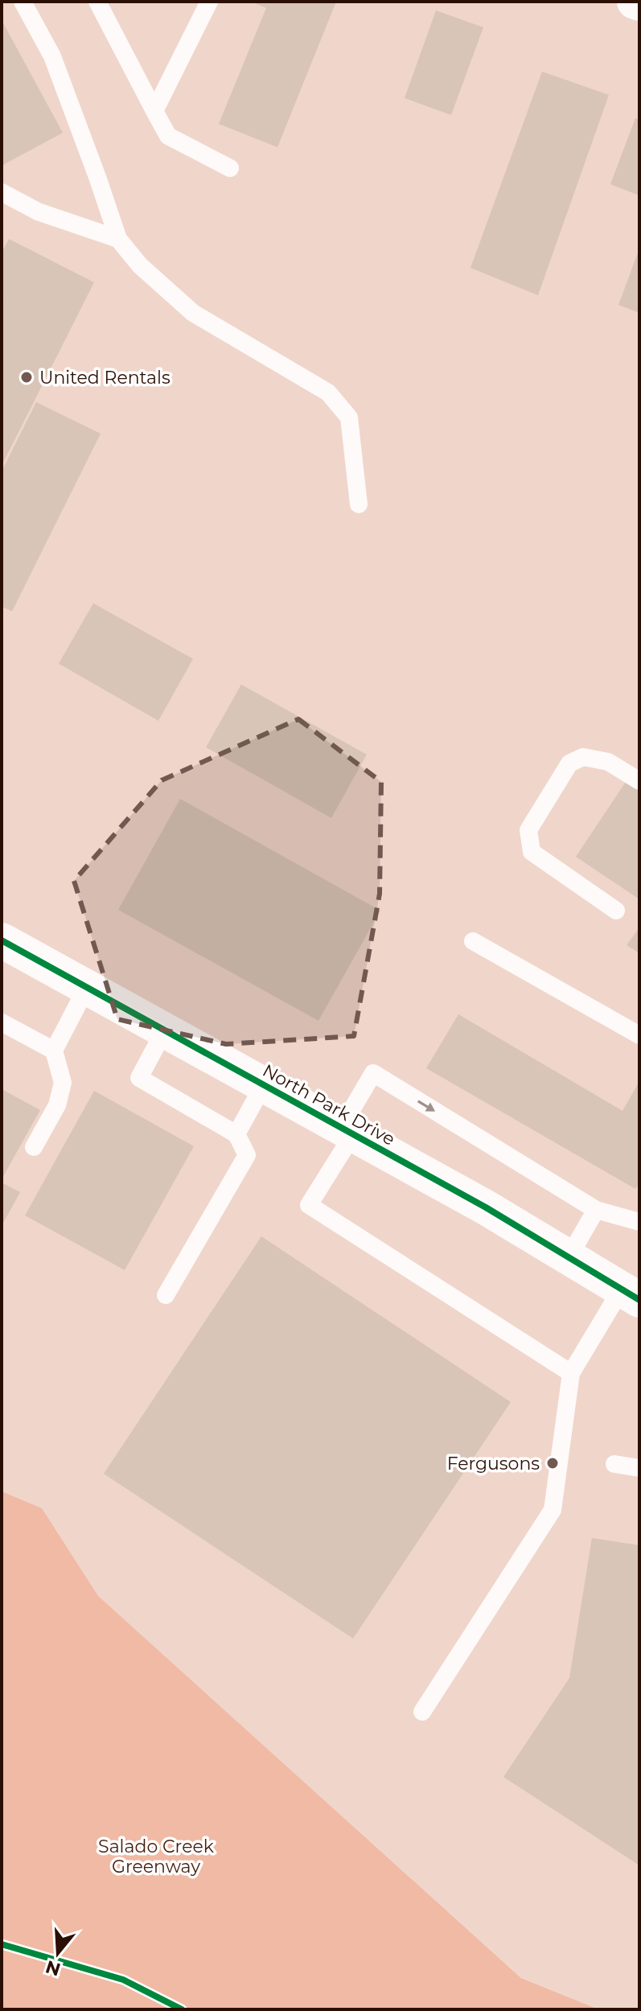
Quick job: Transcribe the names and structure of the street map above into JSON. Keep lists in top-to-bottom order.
{
  "streets": {
    "street": ["North Park Drive"]
  },
  "parks": ["Salado Creek Greenway"],
  "places": ["United Rentals", "Fergusons"],
  "north": "bottom"
}
